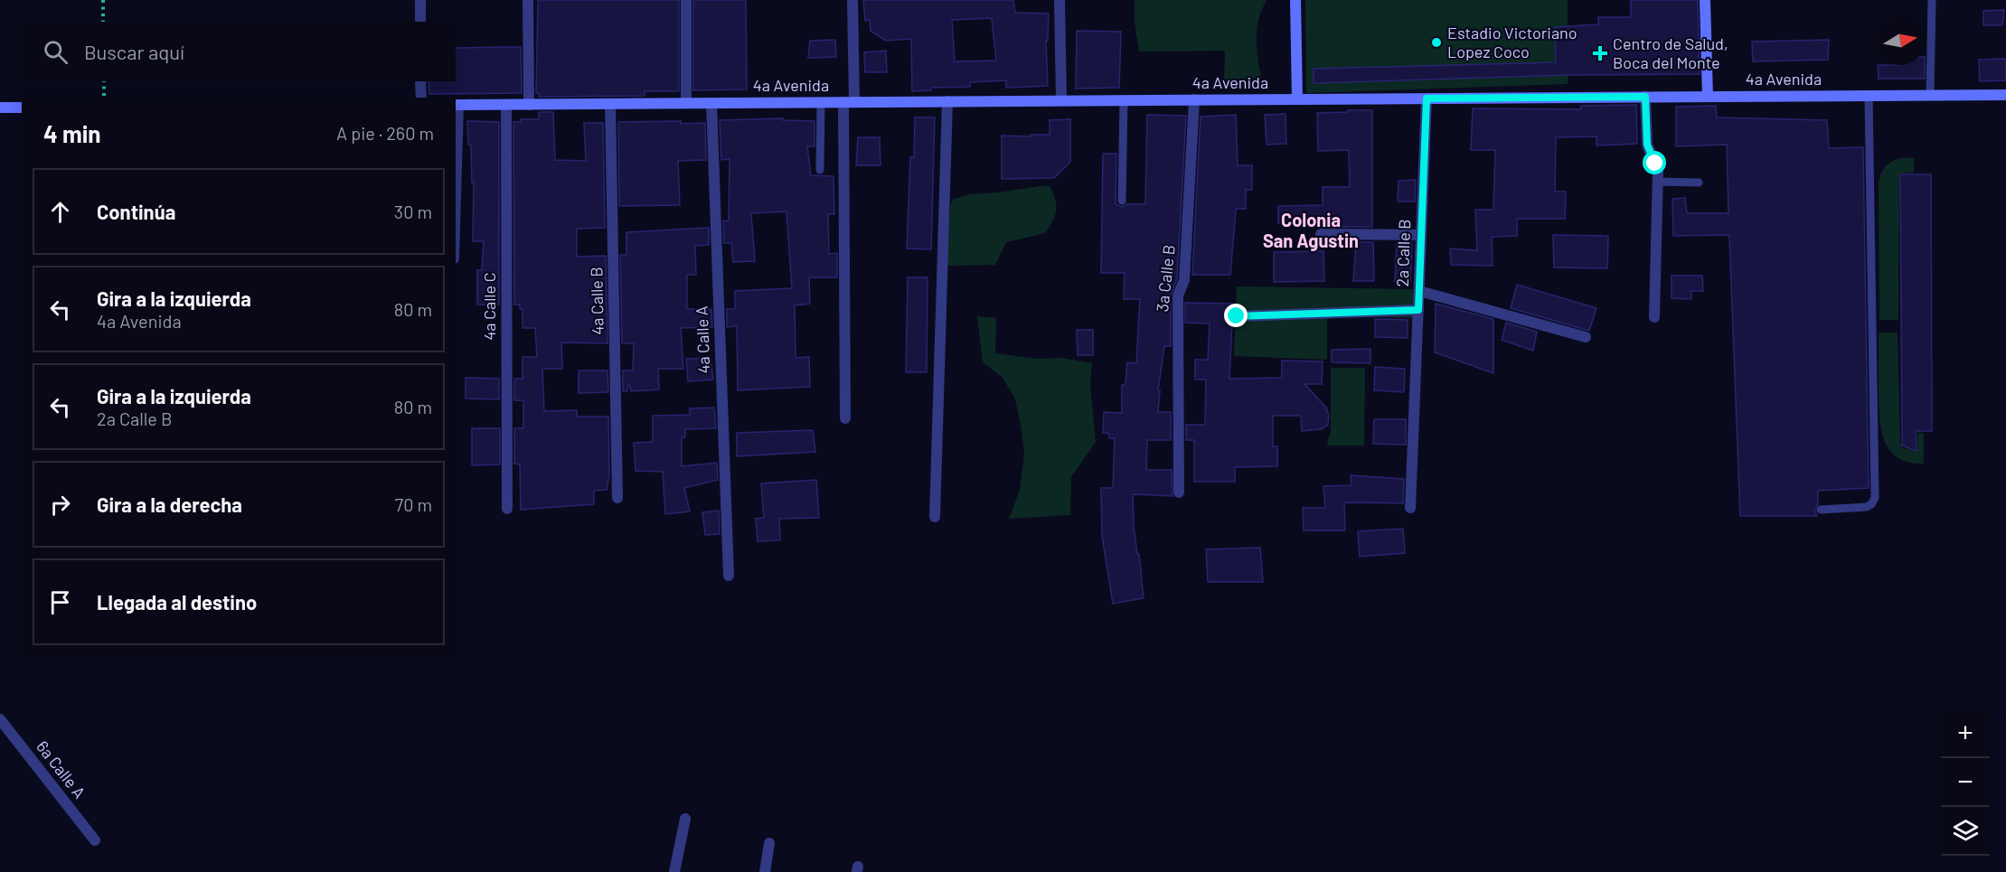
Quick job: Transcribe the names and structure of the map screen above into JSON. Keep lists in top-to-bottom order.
{
  "streets": {
    "street": [
      "4a Avenida",
      "2a Calle B",
      "3a Calle B",
      "4a Calle B",
      "4a Calle C",
      "4a Calle A",
      "6a Calle A"
    ]
  },
  "crossings": [
    ["4a Avenida", "2a Calle B"],
    ["4a Avenida", "3a Calle B"],
    ["4a Avenida", "4a Calle B"],
    ["4a Avenida", "4a Calle C"],
    ["4a Avenida", "4a Calle A"]
  ],
  "districts": ["Colonia San Agustin"],
  "places": {
    "other": ["Estadio Victoriano Lopez Coco"],
    "health": ["Centro de Salud, Boca del Monte"]
  },
  "north": "right",
  "page": {
    "search": "Buscar aquí",
    "heading": ["4 min", "A pie · 260 m"],
    "list": [
      ["Continúa", "30 m"],
      ["Gira a la izquierda", "4a Avenida", "80 m"],
      ["Gira a la izquierda", "2a Calle B", "80 m"],
      ["Gira a la derecha", "70 m"],
      "Llegada al destino"
    ],
    "map_buttons": ["+", "−"]
  }
}
